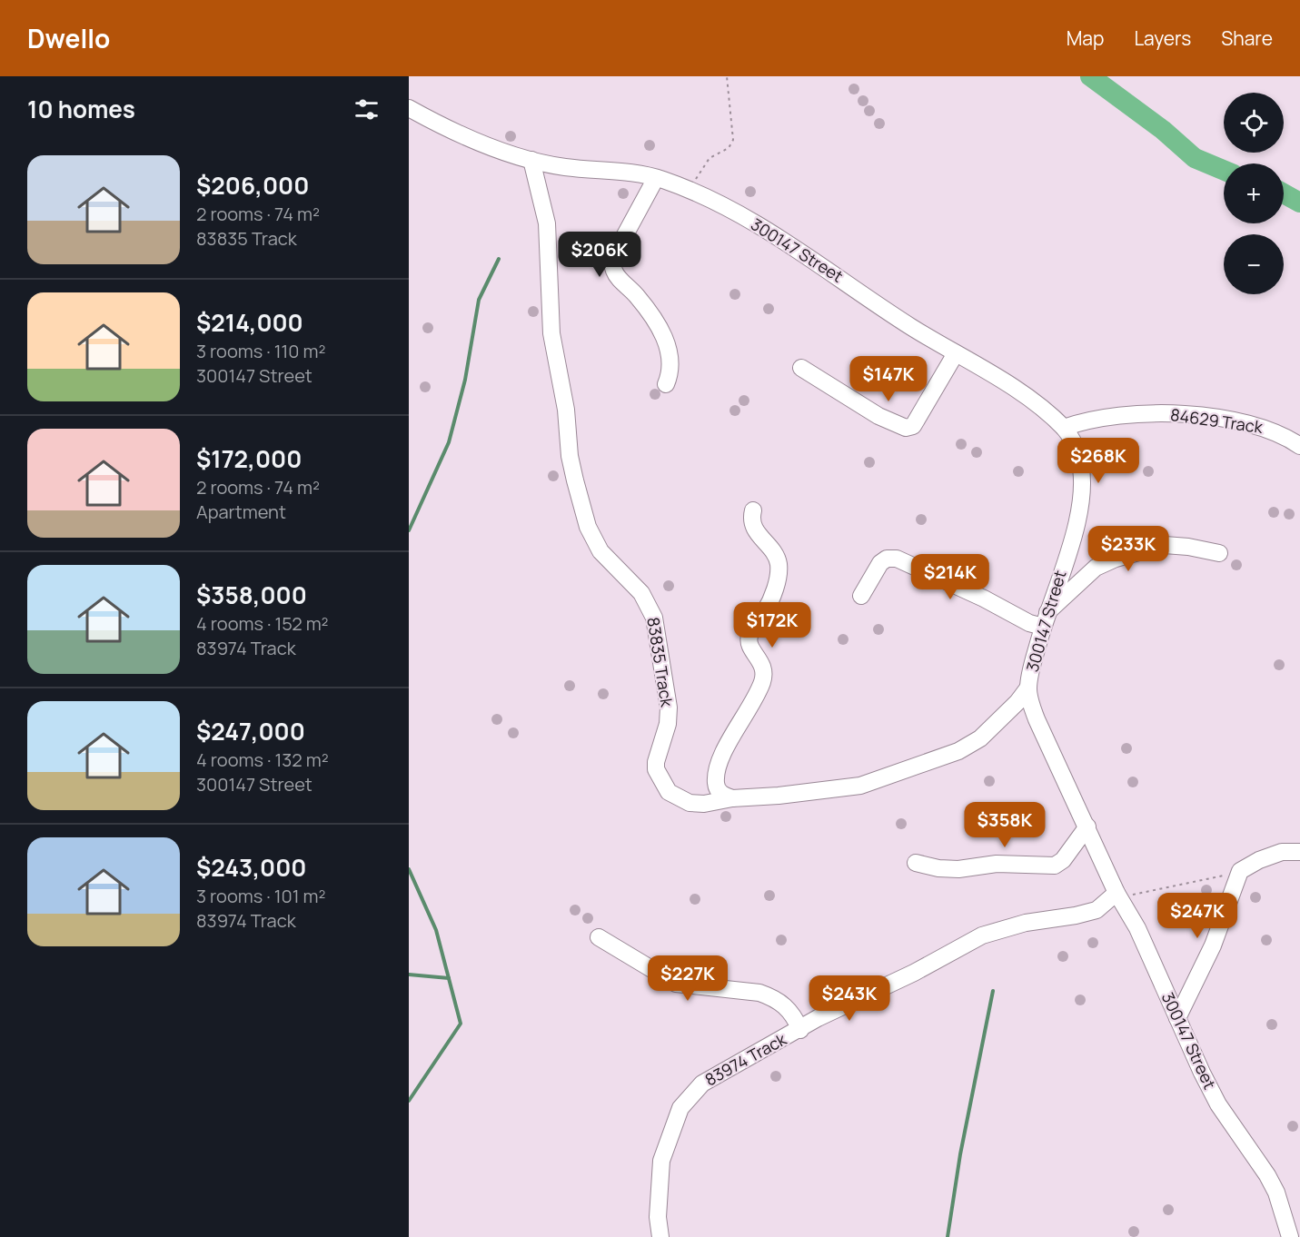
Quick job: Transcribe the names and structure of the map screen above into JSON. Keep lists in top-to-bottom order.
{
  "streets": {
    "street": [
      "300147 Street",
      "84629 Track",
      "83835 Track",
      "83974 Track"
    ]
  },
  "crossings": [
    ["300147 Street", "84629 Track"],
    ["300147 Street", "83835 Track"],
    ["300147 Street", "83974 Track"]
  ],
  "page": {
    "header": "Dwello",
    "nav": ["Map", "Layers", "Share"],
    "heading": "10 homes",
    "map_buttons": ["+", "−"],
    "list": [
      {
        "name": "$206,000",
        "note": "2 rooms · 74 m² · 83835 Track"
      },
      {
        "name": "$214,000",
        "note": "3 rooms · 110 m² · 300147 Street"
      },
      {
        "name": "$172,000",
        "note": "2 rooms · 74 m² · Apartment"
      },
      {
        "name": "$358,000",
        "note": "4 rooms · 152 m² · 83974 Track"
      },
      {
        "name": "$247,000",
        "note": "4 rooms · 132 m² · 300147 Street"
      },
      {
        "name": "$243,000",
        "note": "3 rooms · 101 m² · 83974 Track"
      }
    ],
    "price": [
      "$206K",
      "$147K",
      "$268K",
      "$233K",
      "$214K",
      "$172K",
      "$358K",
      "$247K",
      "$227K",
      "$243K"
    ]
  }
}
